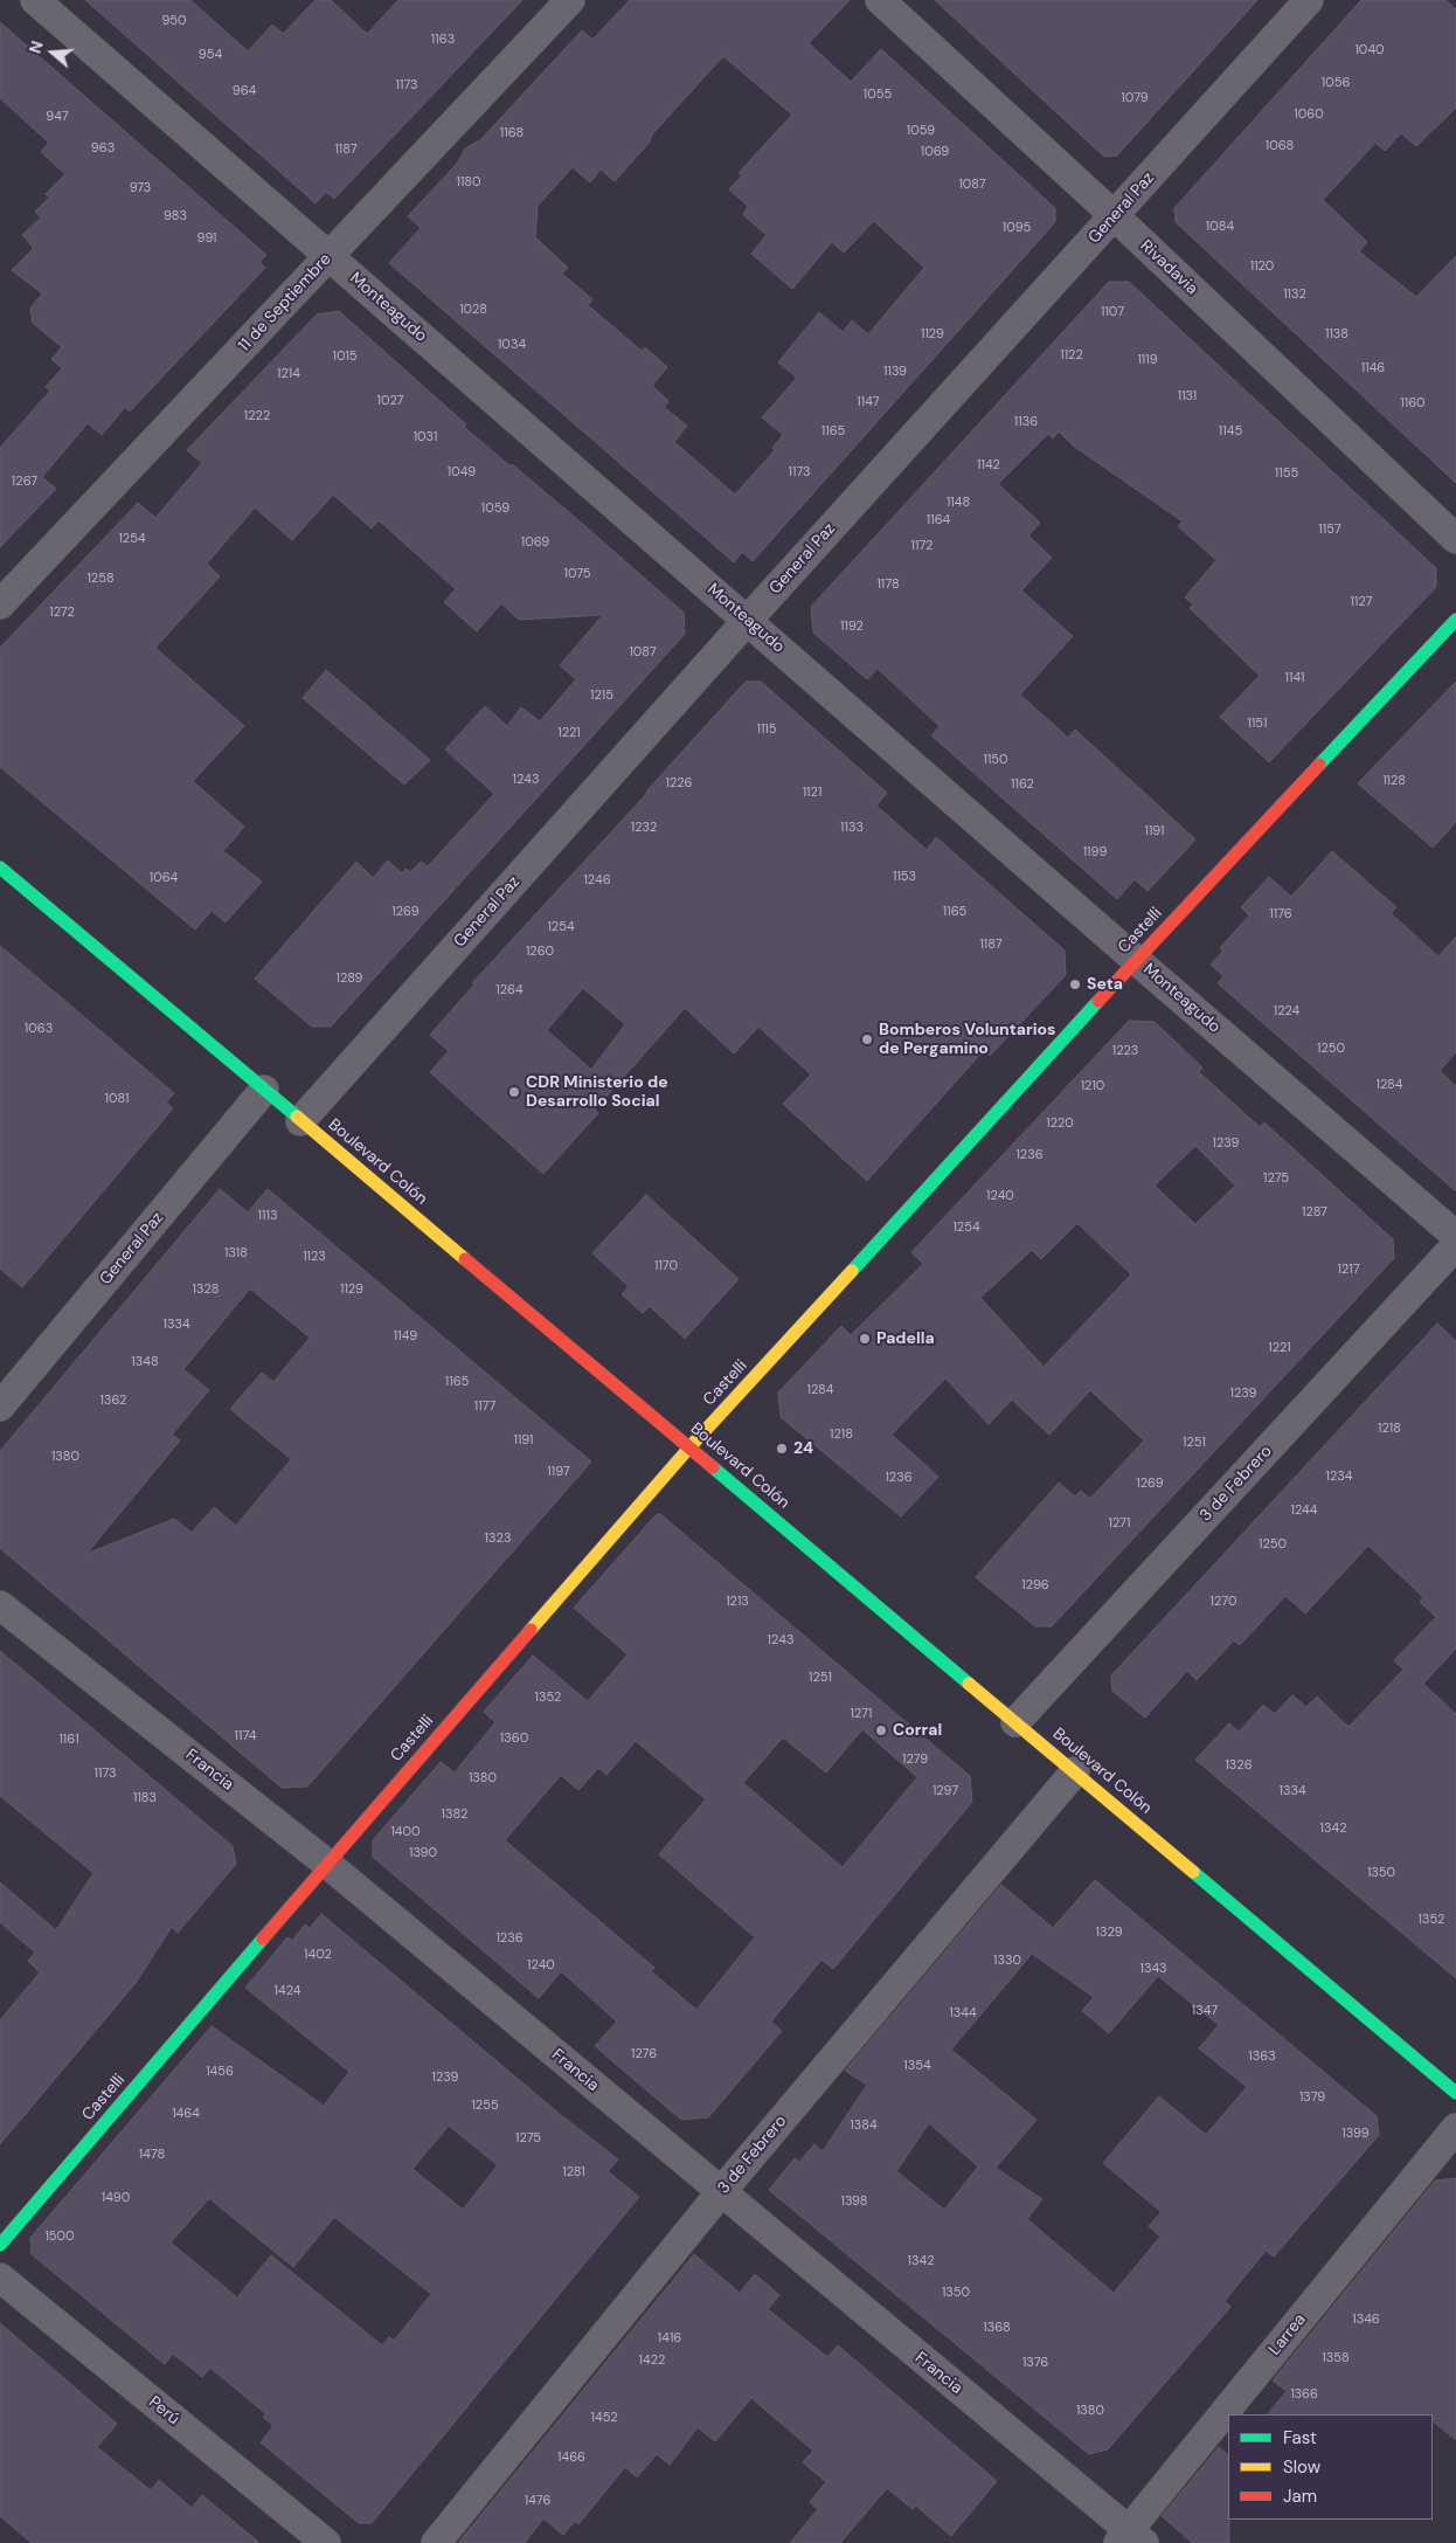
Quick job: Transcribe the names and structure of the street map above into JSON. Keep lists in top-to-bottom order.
{
  "streets": {
    "street": [
      "General Paz",
      "Rivadavia",
      "11 de Septiembre",
      "Monteagudo",
      "Castelli",
      "Boulevard Colón",
      "3 de Febrero",
      "Francia",
      "Larrea",
      "Perú"
    ]
  },
  "crossings": [
    ["General Paz", "Rivadavia"],
    ["General Paz", "Monteagudo"],
    ["General Paz", "Boulevard Colón"],
    ["11 de Septiembre", "Monteagudo"],
    ["Monteagudo", "Castelli"],
    ["Castelli", "Boulevard Colón"],
    ["Castelli", "Francia"],
    ["Boulevard Colón", "3 de Febrero"],
    ["3 de Febrero", "Francia"],
    ["Francia", "Larrea"]
  ],
  "places": [
    "Seta",
    "Bomberos Voluntarios de Pergamino",
    "CDR Ministerio de Desarrollo Social",
    "Padella",
    "24",
    "Corral"
  ],
  "house_numbers": [
    "950",
    "1163",
    "1040",
    "954",
    "1056",
    "1173",
    "964",
    "1055",
    "1079",
    "1060",
    "947",
    "1059",
    "1168",
    "1068",
    "963",
    "1187",
    "1069",
    "1180",
    "1087",
    "973",
    "983",
    "1084",
    "1095",
    "991",
    "1120",
    "1132",
    "1028",
    "1107",
    "1129",
    "1138",
    "1034",
    "1122",
    "1015",
    "1119",
    "1146",
    "1139",
    "1214",
    "1131",
    "1027",
    "1147",
    "1160",
    "1222",
    "1136",
    "1165",
    "1145",
    "1031",
    "1142",
    "1049",
    "1173",
    "1155",
    "1267",
    "1148",
    "1059",
    "1164",
    "1157",
    "1254",
    "1069",
    "1172",
    "1075",
    "1258",
    "1178",
    "1127",
    "1272",
    "1192",
    "1087",
    "1141",
    "1215",
    "1151",
    "1115",
    "1221",
    "1150",
    "1243",
    "1128",
    "1226",
    "1162",
    "1121",
    "1232",
    "1133",
    "1191",
    "1199",
    "1153",
    "1064",
    "1246",
    "1269",
    "1165",
    "1176",
    "1254",
    "1187",
    "1260",
    "1289",
    "1264",
    "1224",
    "1063",
    "1250",
    "1223",
    "1284",
    "1210",
    "1081",
    "1220",
    "1239",
    "1236",
    "1275",
    "1240",
    "1287",
    "1113",
    "1254",
    "1318",
    "1123",
    "1170",
    "1217",
    "1328",
    "1129",
    "1334",
    "1149",
    "1221",
    "1348",
    "1165",
    "1284",
    "1239",
    "1362",
    "1177",
    "1218",
    "1218",
    "1191",
    "1251",
    "1380",
    "1197",
    "1234",
    "1236",
    "1269",
    "1244",
    "1271",
    "1323",
    "1250",
    "1296",
    "1213",
    "1270",
    "1243",
    "1251",
    "1352",
    "1271",
    "1174",
    "1360",
    "1161",
    "1279",
    "1326",
    "1173",
    "1380",
    "1297",
    "1334",
    "1183",
    "1382",
    "1342",
    "1400",
    "1390",
    "1350",
    "1352",
    "1329",
    "1236",
    "1402",
    "1330",
    "1240",
    "1343",
    "1424",
    "1347",
    "1344",
    "1276",
    "1363",
    "1354",
    "1456",
    "1239",
    "1379",
    "1255",
    "1464",
    "1384",
    "1399",
    "1275",
    "1478",
    "1281",
    "1490",
    "1398",
    "1500",
    "1342",
    "1350",
    "1346",
    "1368",
    "1416",
    "1358",
    "1422",
    "1376",
    "1366",
    "1380",
    "1452",
    "1466",
    "1476"
  ],
  "legend": ["Fast", "Slow", "Jam"],
  "north": "left"
}
